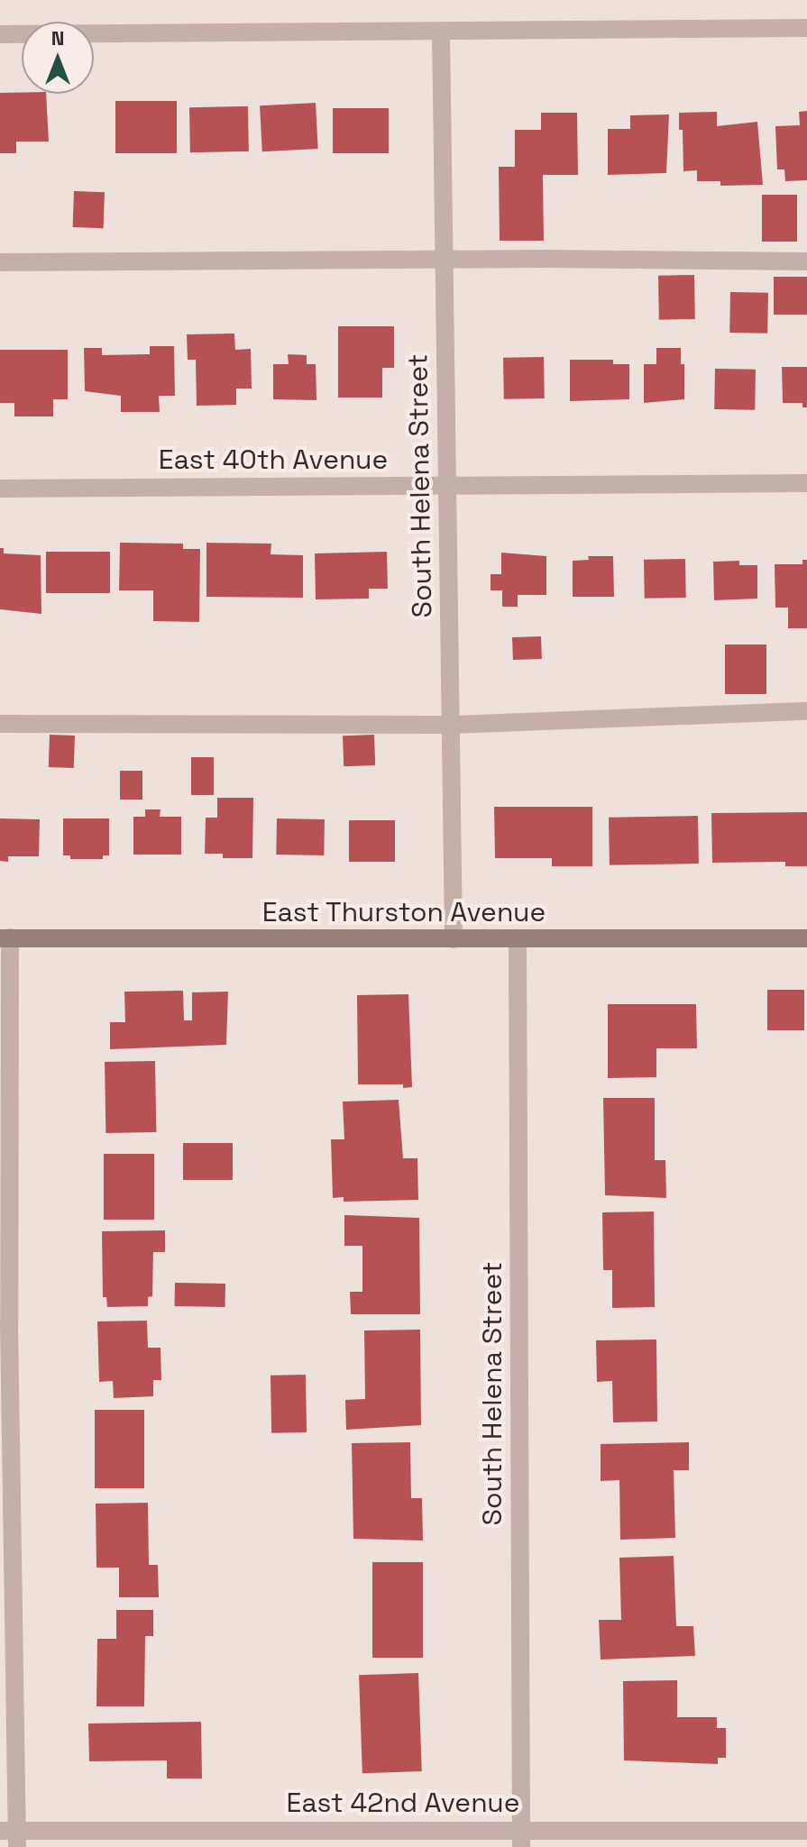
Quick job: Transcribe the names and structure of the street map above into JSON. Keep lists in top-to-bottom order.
{
  "streets": {
    "street": [
      "East 40th Avenue",
      "South Helena Street",
      "East Thurston Avenue",
      "East 42nd Avenue"
    ]
  },
  "crossings": [
    ["East 40th Avenue", "South Helena Street"],
    ["South Helena Street", "East Thurston Avenue"],
    ["South Helena Street", "East 42nd Avenue"]
  ],
  "north": "top"
}
